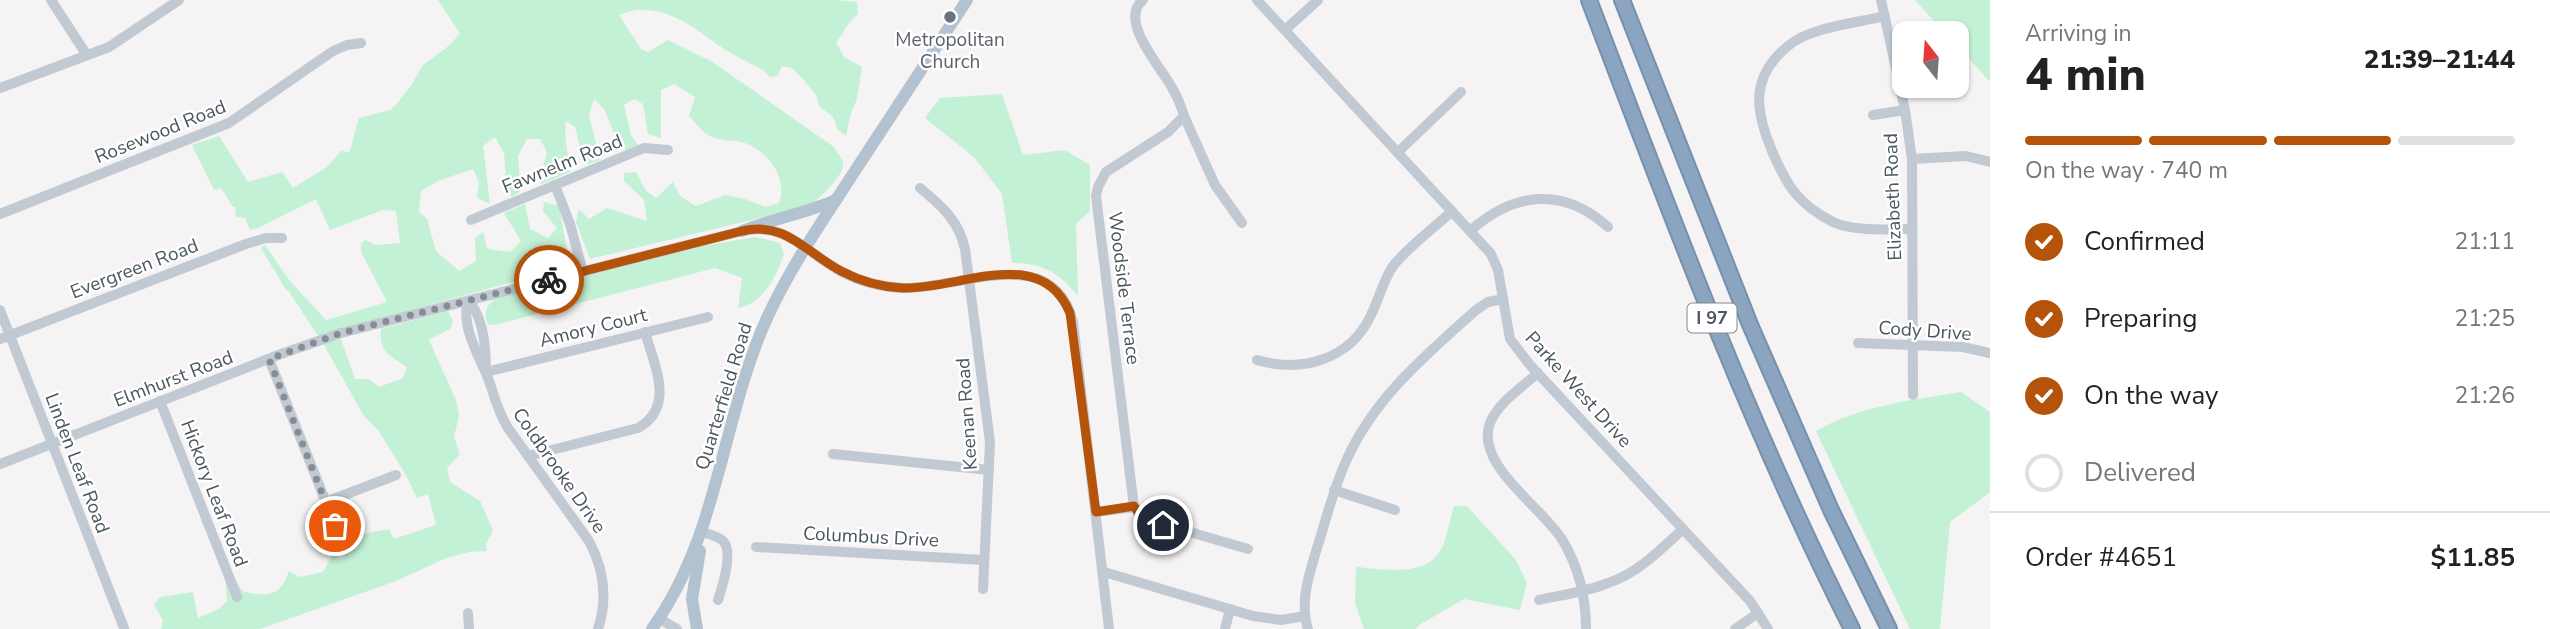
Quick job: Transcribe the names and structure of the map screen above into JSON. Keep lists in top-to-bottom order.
{
  "streets": {
    "highway": ["I 97"],
    "main road": ["Quarterfield Road"],
    "street": [
      "Rosewood Road",
      "Fawnelm Road",
      "Elizabeth Road",
      "Evergreen Road",
      "Woodside Terrace",
      "Amory Court",
      "Cody Drive",
      "Elmhurst Road",
      "Parke West Drive",
      "Keenan Road",
      "Linden Leaf Road",
      "Coldbrooke Drive",
      "Hickory Leaf Road",
      "Columbus Drive"
    ]
  },
  "crossings": [
    ["Elizabeth Road", "Cody Drive"],
    ["Evergreen Road", "Linden Leaf Road"],
    ["Amory Court", "Coldbrooke Drive"],
    ["Elmhurst Road", "Quarterfield Road"],
    ["Elmhurst Road", "Keenan Road"],
    ["Elmhurst Road", "Linden Leaf Road"],
    ["Elmhurst Road", "Coldbrooke Drive"],
    ["Elmhurst Road", "Hickory Leaf Road"],
    ["Keenan Road", "Columbus Drive"]
  ],
  "places": ["Metropolitan Church"],
  "north": "top",
  "page": {
    "heading": ["4 min", "Arriving in", "21:39–21:44"],
    "panel": ["Order #4651", "$11.85"],
    "bar": "On the way · 740 m",
    "list": [
      ["Confirmed", "21:11"],
      ["Preparing", "21:25"],
      ["On the way", "21:26"],
      "Delivered"
    ]
  }
}
